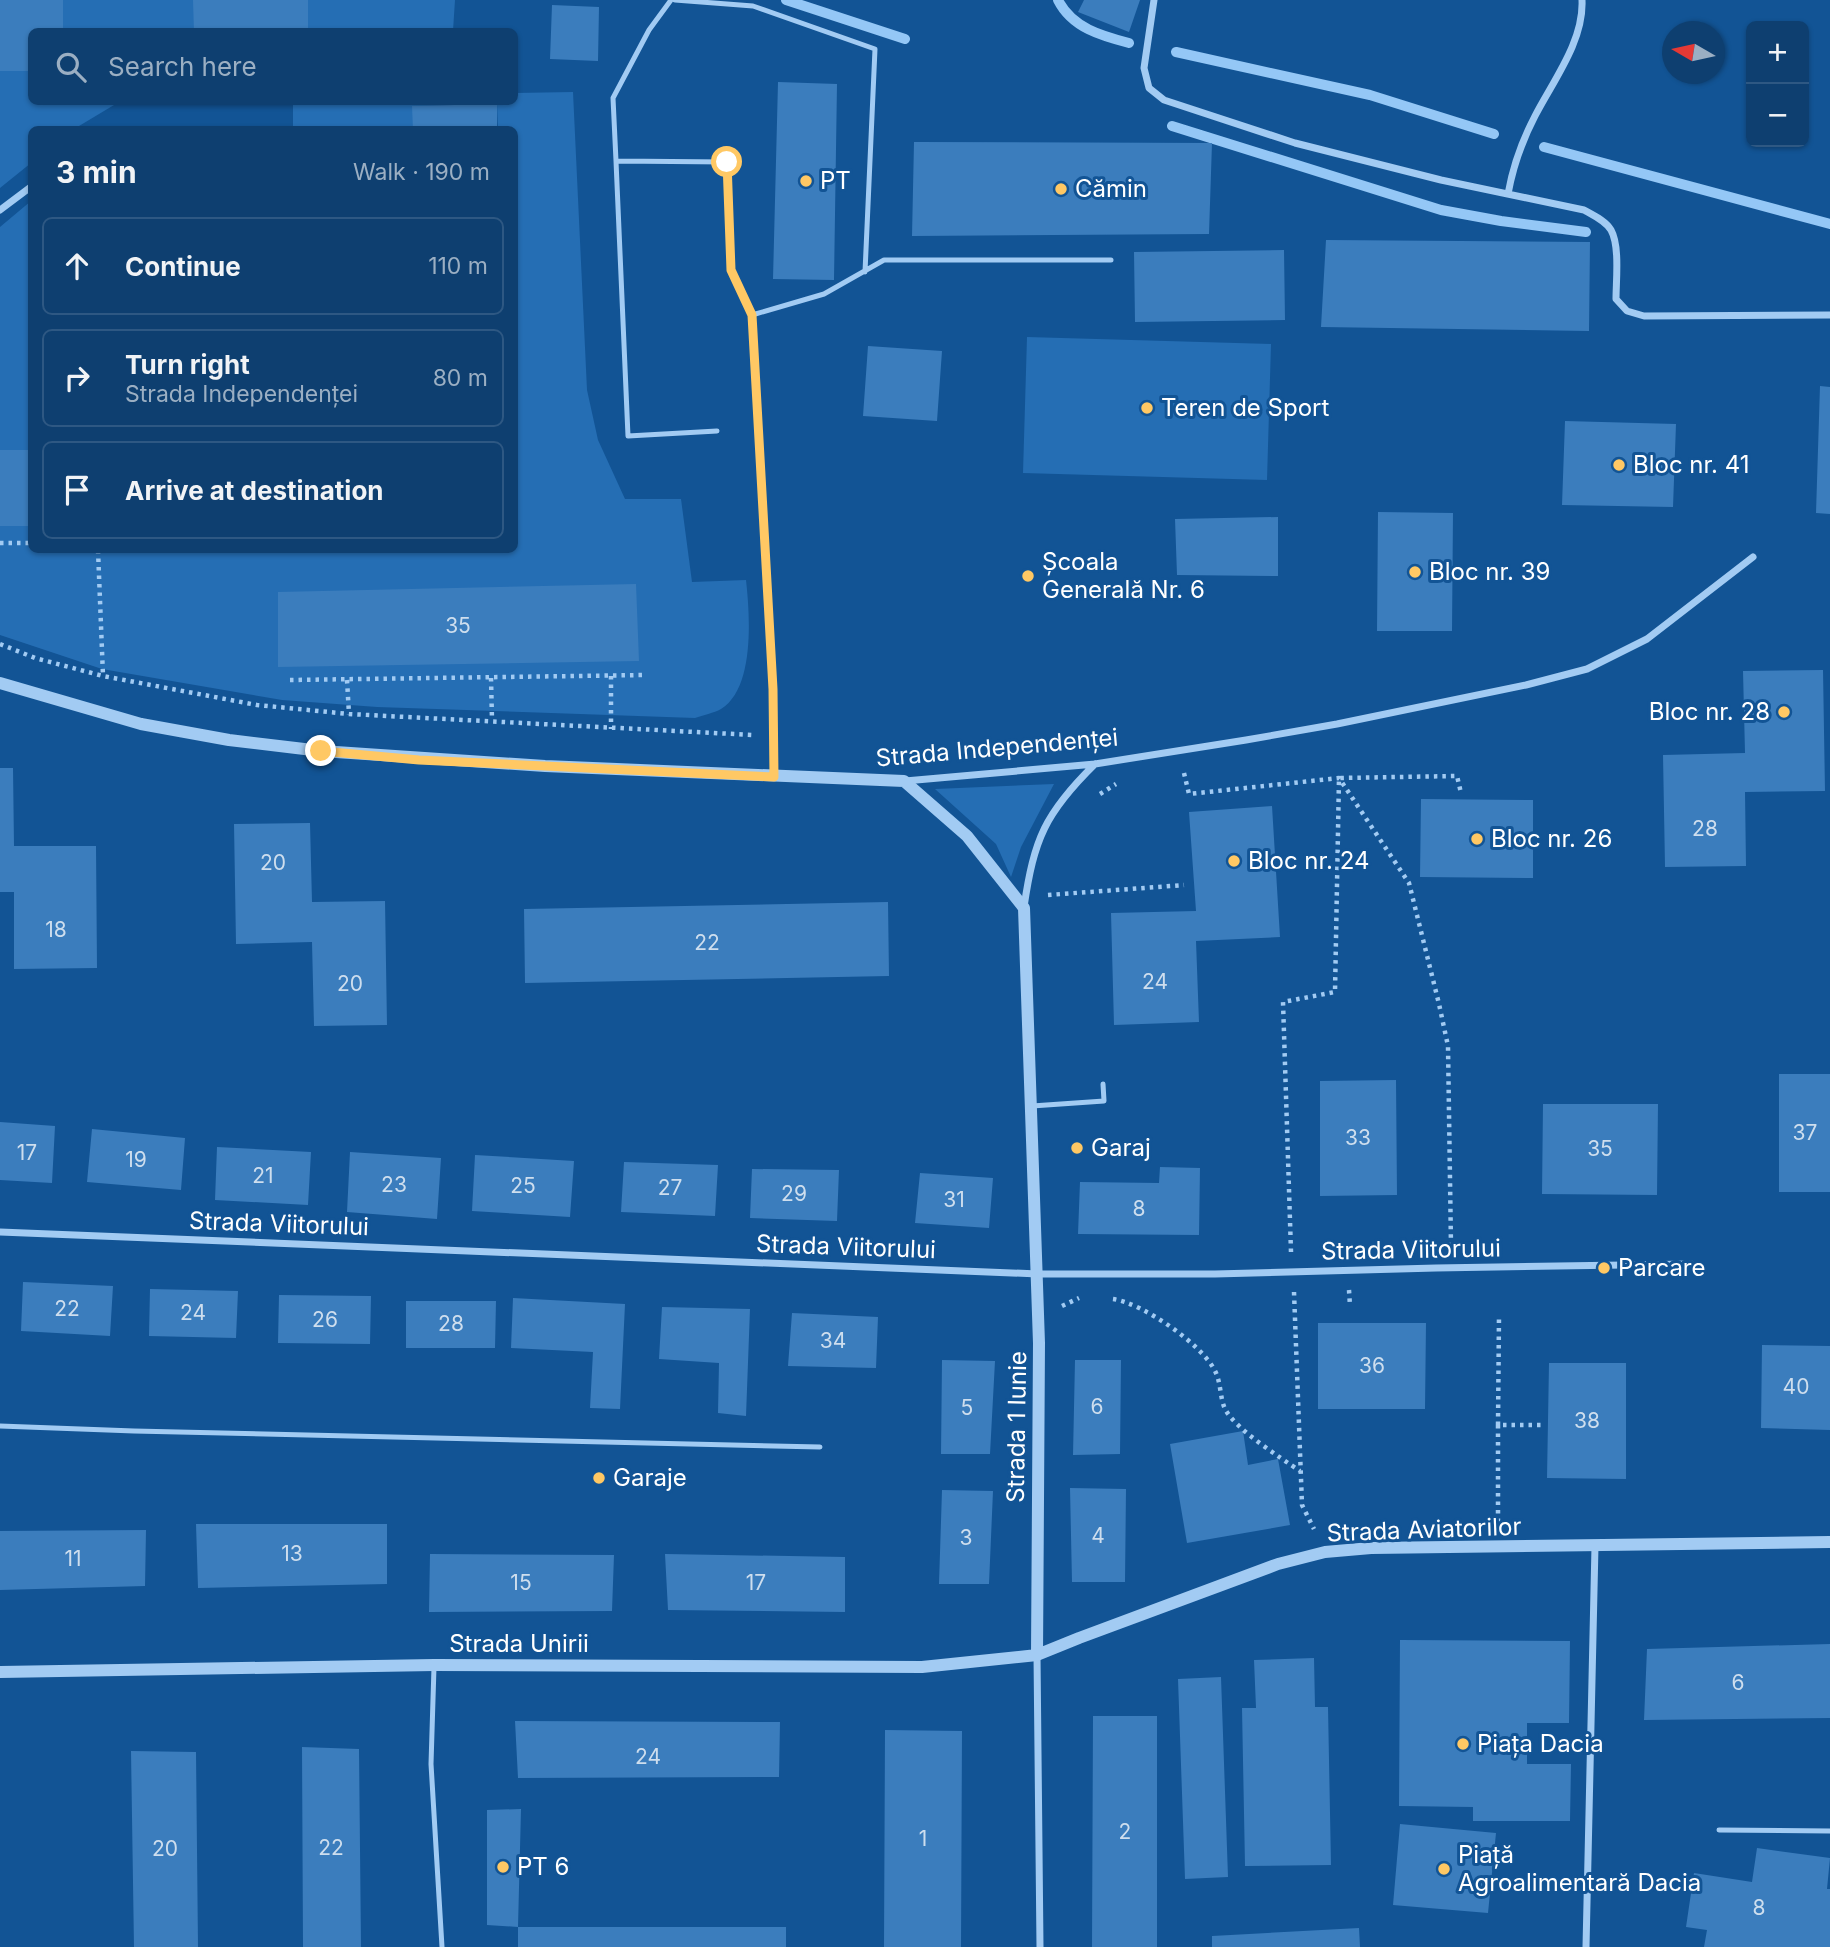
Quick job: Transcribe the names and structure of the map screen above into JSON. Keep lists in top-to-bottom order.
{
  "streets": {
    "street": [
      "Strada Independenței",
      "Strada Viitorului",
      "Strada 1 Iunie",
      "Strada Aviatorilor",
      "Strada Unirii"
    ]
  },
  "crossings": [
    ["Strada Independenței", "Strada 1 Iunie"],
    ["Strada Viitorului", "Strada 1 Iunie"],
    ["Strada 1 Iunie", "Strada Aviatorilor"],
    ["Strada 1 Iunie", "Strada Unirii"],
    ["Strada Aviatorilor", "Strada Unirii"]
  ],
  "places": [
    "PT",
    "Cămin",
    "Teren de Sport",
    "Bloc nr. 41",
    "Bloc nr. 39",
    "Școala Generală Nr. 6",
    "Bloc nr. 28",
    "Bloc nr. 26",
    "Bloc nr. 24",
    "Garaj",
    "Parcare",
    "Garaje",
    "Piața Dacia",
    "PT 6",
    "Piață Agroalimentară Dacia"
  ],
  "house_numbers": [
    "35",
    "28",
    "20",
    "18",
    "22",
    "24",
    "20",
    "37",
    "33",
    "35",
    "17",
    "19",
    "21",
    "23",
    "25",
    "27",
    "29",
    "31",
    "8",
    "22",
    "24",
    "26",
    "28",
    "34",
    "36",
    "40",
    "6",
    "5",
    "38",
    "4",
    "3",
    "13",
    "11",
    "15",
    "17",
    "6",
    "24",
    "2",
    "1",
    "22",
    "20",
    "8"
  ],
  "north": "left",
  "page": {
    "map_buttons": ["+", "−"],
    "search": "Search here",
    "heading": ["3 min", "Walk · 190 m"],
    "list": [
      ["Continue", "110 m"],
      ["Turn right", "Strada Independenței", "80 m"],
      "Arrive at destination"
    ]
  }
}
